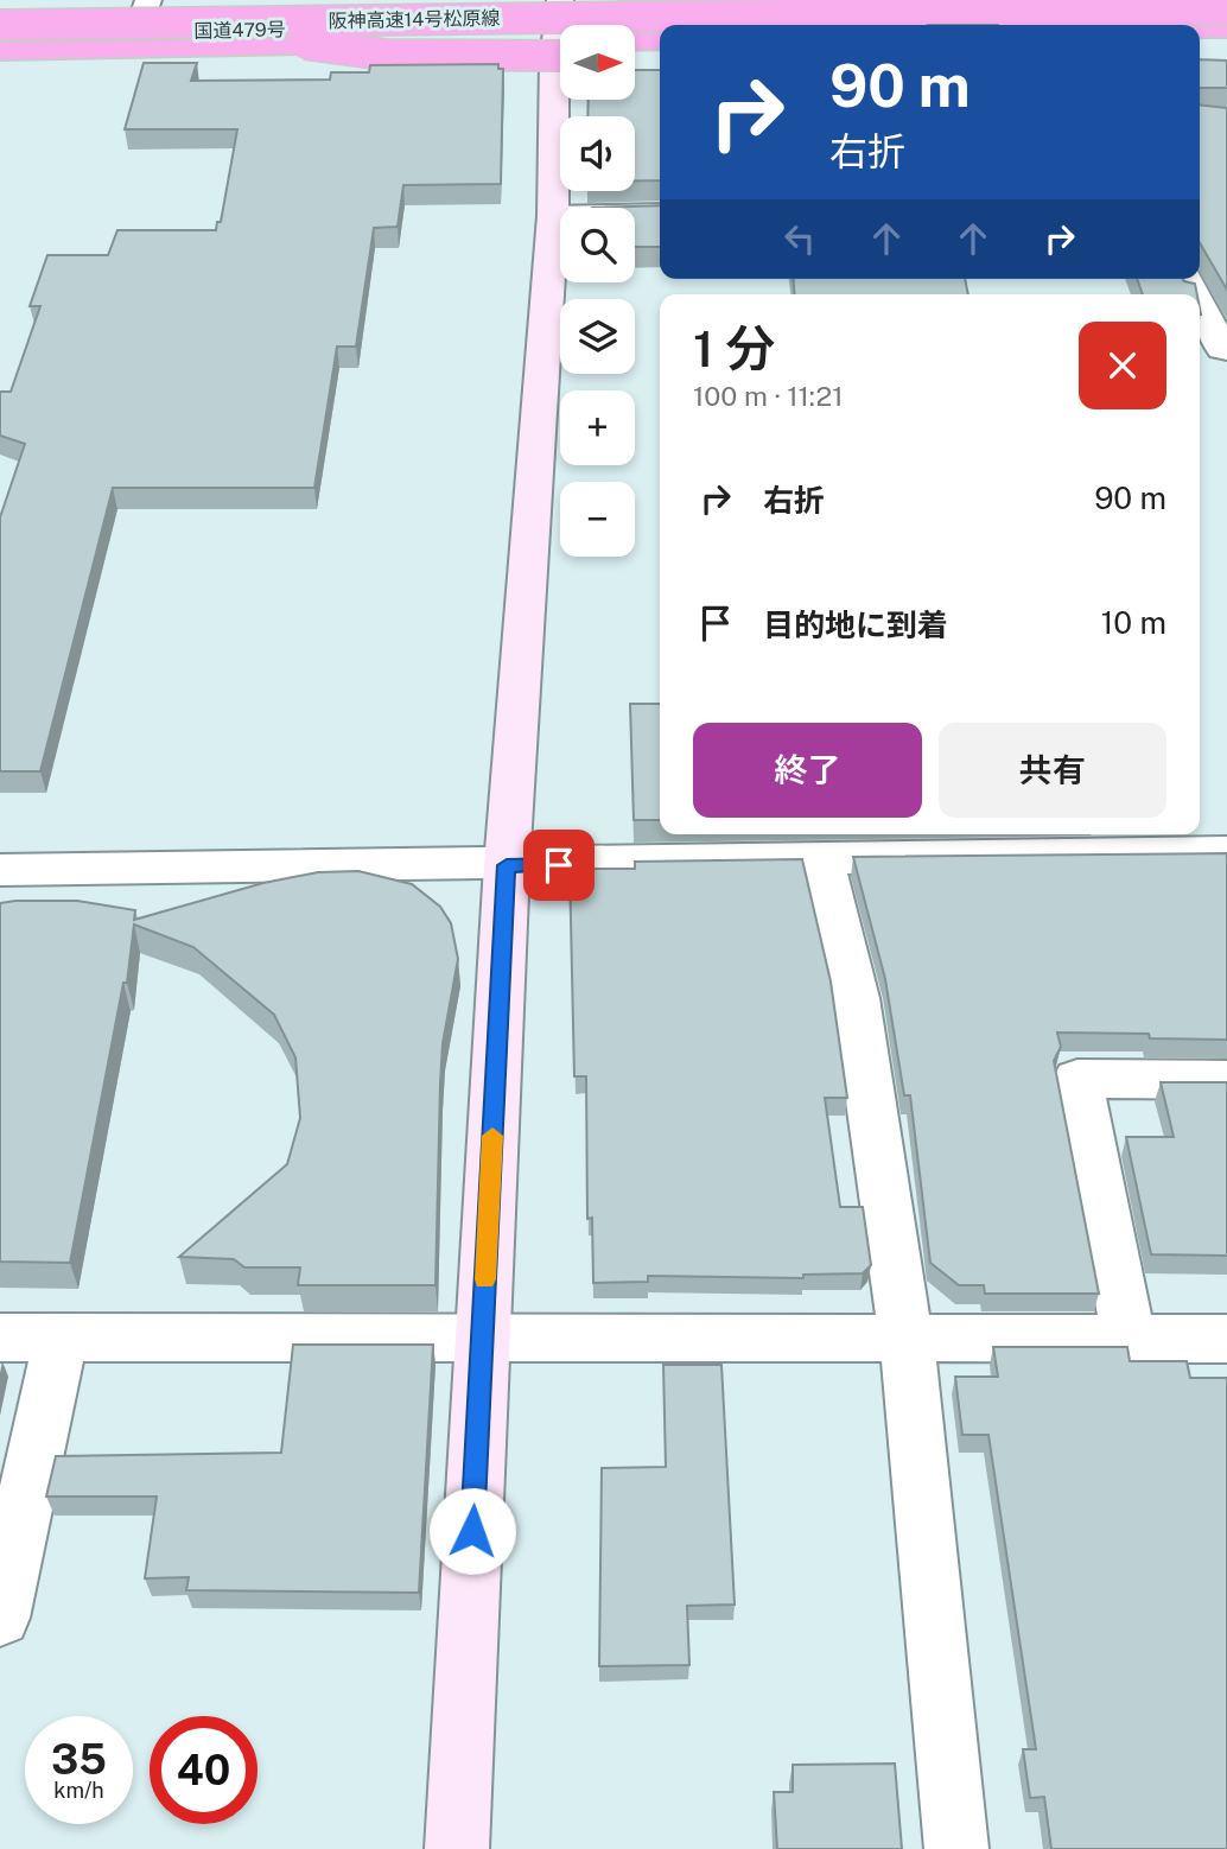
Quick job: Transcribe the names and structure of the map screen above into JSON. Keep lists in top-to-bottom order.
{
  "streets": {
    "highway": ["阪神高速14号松原線", "国道479号"]
  },
  "crossings": [
    ["阪神高速14号松原線", "国道479号"]
  ],
  "north": "right",
  "page": {
    "map_buttons": ["+", "−"],
    "turn": ["90 m", "右折"],
    "heading": ["1 分", "100 m · 11:21"],
    "list": [
      {
        "name": "右折",
        "value": "90 m"
      },
      {
        "name": "目的地に到着",
        "value": "10 m"
      }
    ],
    "buttons": ["終了", "共有"],
    "speed": "35 km/h",
    "limit": "40"
  }
}
